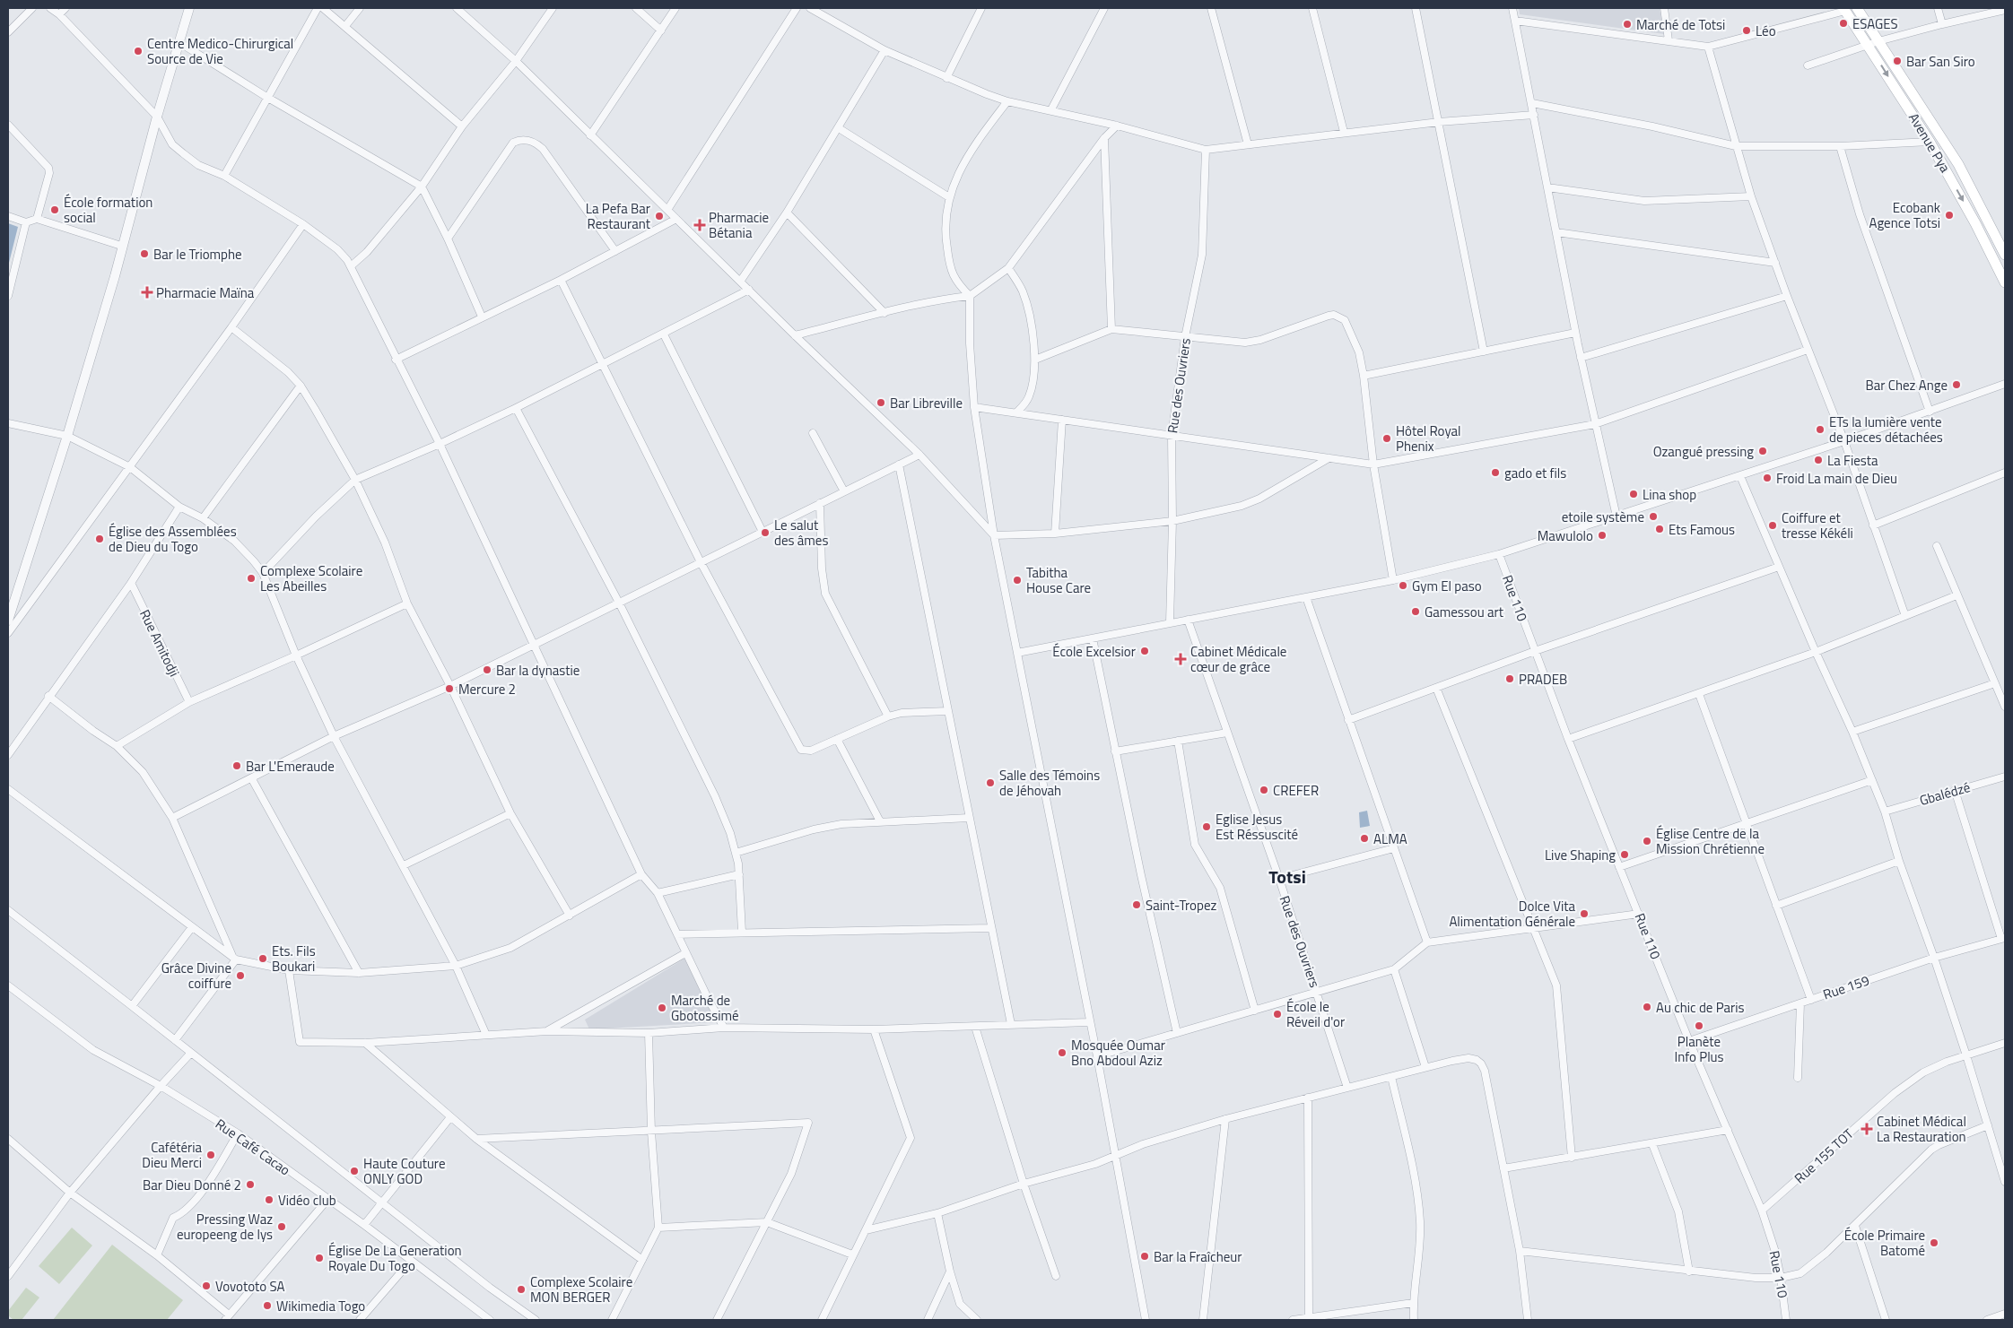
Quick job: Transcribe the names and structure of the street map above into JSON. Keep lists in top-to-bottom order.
{
  "streets": {
    "main road": ["Avenue Pya"],
    "street": [
      "Rue des Ouvriers",
      "Rue 110",
      "Rue Amitodji",
      "Gbalédzé",
      "Rue 159",
      "Rue Café Cacao",
      "Rue 155 TOT"
    ]
  },
  "crossings": [
    ["Rue 110", "Rue 159"],
    ["Rue 110", "Rue 155 TOT"]
  ],
  "districts": ["Totsi"],
  "places": {
    "other": [
      "ESAGES",
      "Marché de Totsi",
      "Léo",
      "Centre Medico-Chirurgical Source de Vie",
      "Bar San Siro",
      "École formation social",
      "Ecobank Agence Totsi",
      "La Pefa Bar Restaurant",
      "Bar le Triomphe",
      "Bar Chez Ange",
      "Bar Libreville",
      "ETs la lumière vente de pieces détachées",
      "Hôtel Royal Phenix",
      "Ozangué pressing",
      "La Fiesta",
      "gado et fils",
      "Froid La main de Dieu",
      "Lina shop",
      "etoile système",
      "Coiffure et tresse Kékéli",
      "Ets Famous",
      "Le salut des âmes",
      "Mawulolo",
      "Église des Assemblées de Dieu du Togo",
      "Complexe Scolaire Les Abeilles",
      "Tabitha House Care",
      "Gym El paso",
      "Gamessou art",
      "École Excelsior",
      "Bar la dynastie",
      "PRADEB",
      "Mercure 2",
      "Bar L'Emeraude",
      "Salle des Témoins de Jéhovah",
      "CREFER",
      "Eglise Jesus Est Réssuscité",
      "ALMA",
      "Église Centre de la Mission Chrétienne",
      "Live Shaping",
      "Saint-Tropez",
      "Dolce Vita Alimentation Générale",
      "Ets. Fils Boukari",
      "Grâce Divine coiffure",
      "Au chic de Paris",
      "Marché de Gbotossimé",
      "École le Réveil d'or",
      "Planète Info Plus",
      "Mosquée Oumar Bno Abdoul Aziz",
      "Cafétéria Dieu Merci",
      "Haute Couture ONLY GOD",
      "Bar Dieu Donné 2",
      "Vidéo club",
      "Pressing Waz europeeng de lys",
      "École Primaire Batomé",
      "Bar la Fraîcheur",
      "Église De La Generation Royale Du Togo",
      "Vovototo SA",
      "Complexe Scolaire MON BERGER",
      "Wikimedia Togo"
    ],
    "health": [
      "Pharmacie Bétania",
      "Pharmacie Maïna",
      "Cabinet Médicale cœur de grâce",
      "Cabinet Médical La Restauration"
    ]
  }
}
